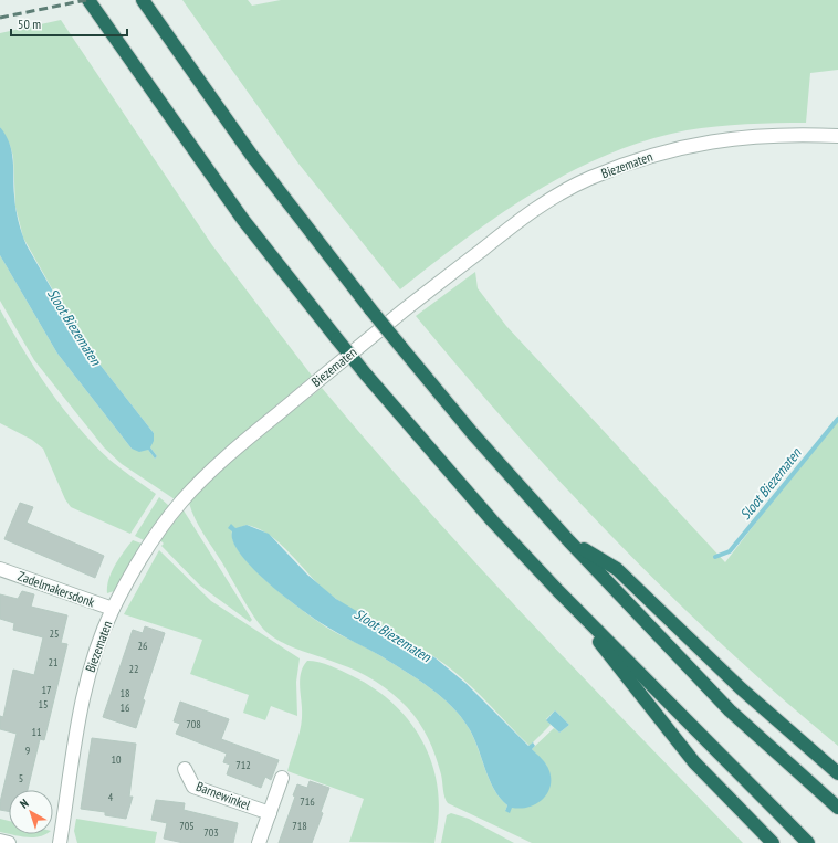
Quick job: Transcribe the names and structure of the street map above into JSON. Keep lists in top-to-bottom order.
{
  "streets": {
    "street": ["Biezematen", "Zadelmakersdonk", "Barnewinkel"]
  },
  "crossings": [
    ["Biezematen", "Zadelmakersdonk"]
  ],
  "water": ["Sloot Biezematen"],
  "house_numbers": [
    "25",
    "26",
    "21",
    "22",
    "17",
    "18",
    "15",
    "16",
    "708",
    "11",
    "9",
    "10",
    "712",
    "5",
    "4",
    "716",
    "705",
    "718",
    "703"
  ],
  "scale_bar": "50 m",
  "north": "top left"
}
